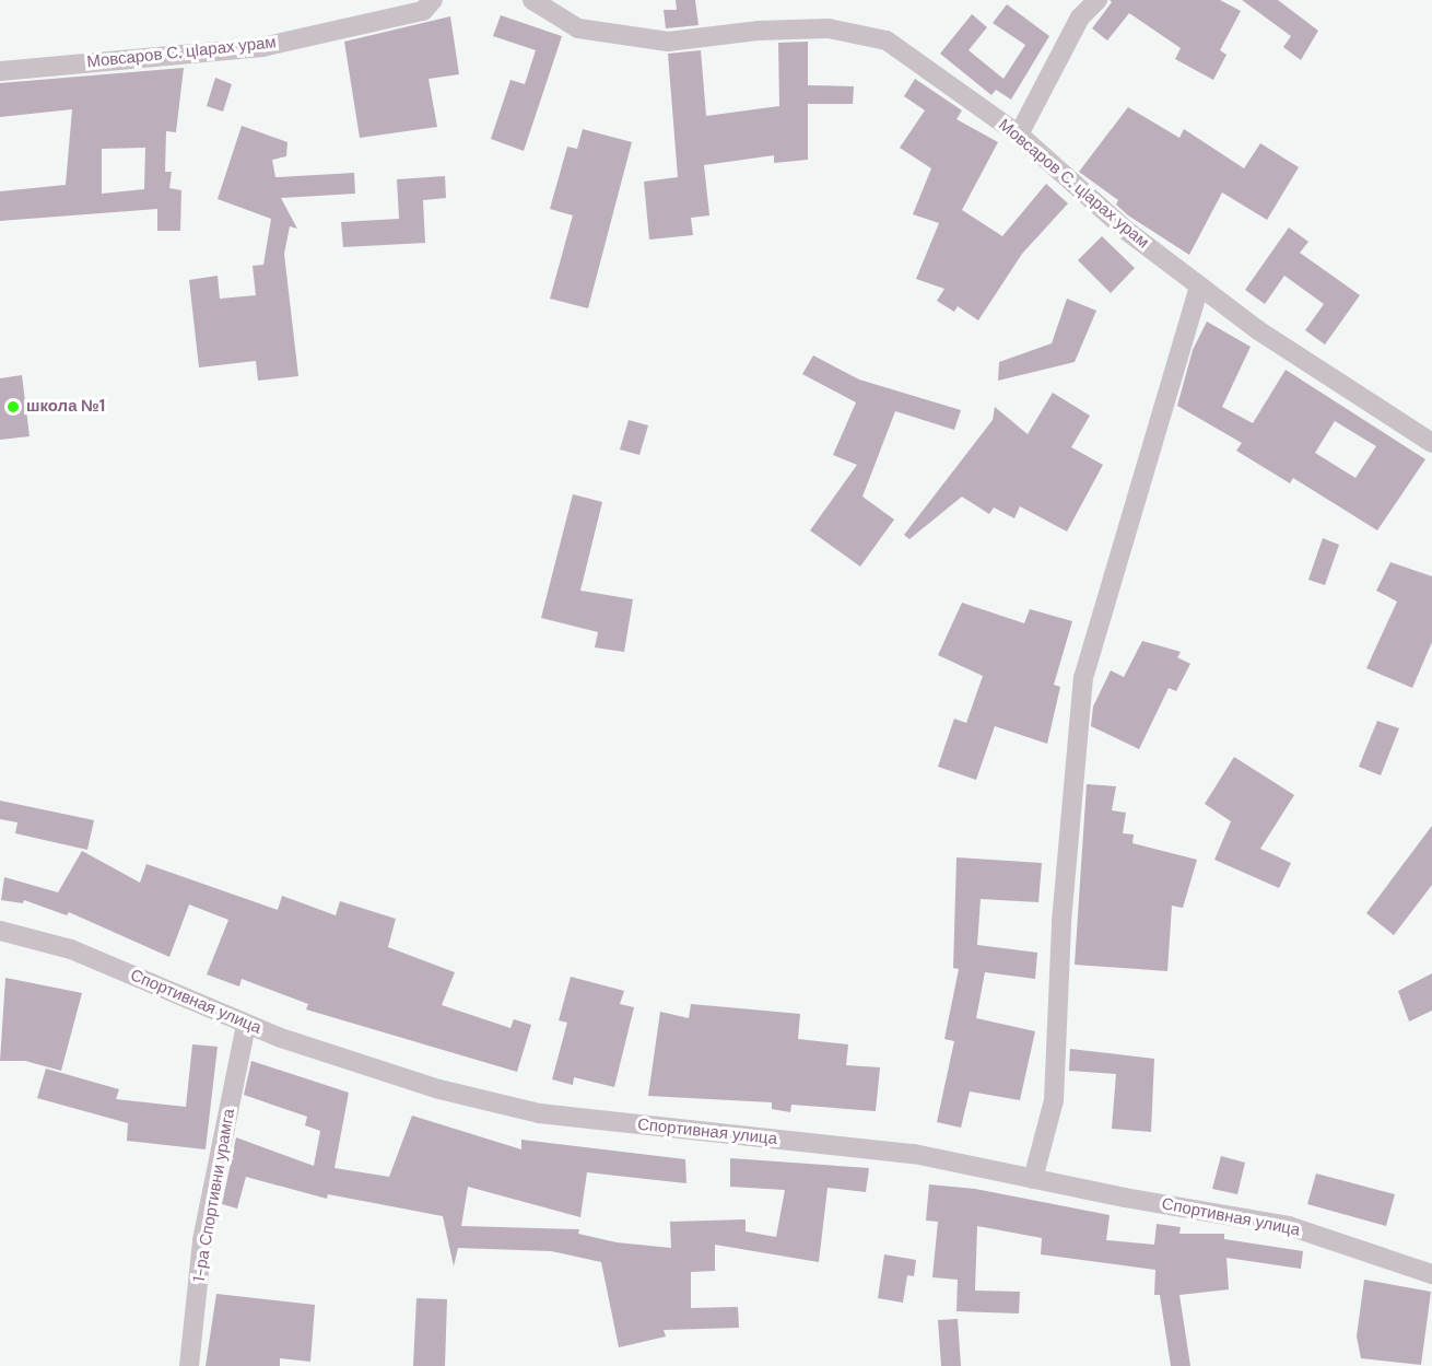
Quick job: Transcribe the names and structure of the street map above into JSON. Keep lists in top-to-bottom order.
{
  "streets": {
    "street": ["Мовсаров С. цIарах урам", "Спортивная улица", "1-ра Спортивни урамга"]
  },
  "crossings": [
    ["Спортивная улица", "1-ра Спортивни урамга"]
  ],
  "places": ["школа №1"]
}
